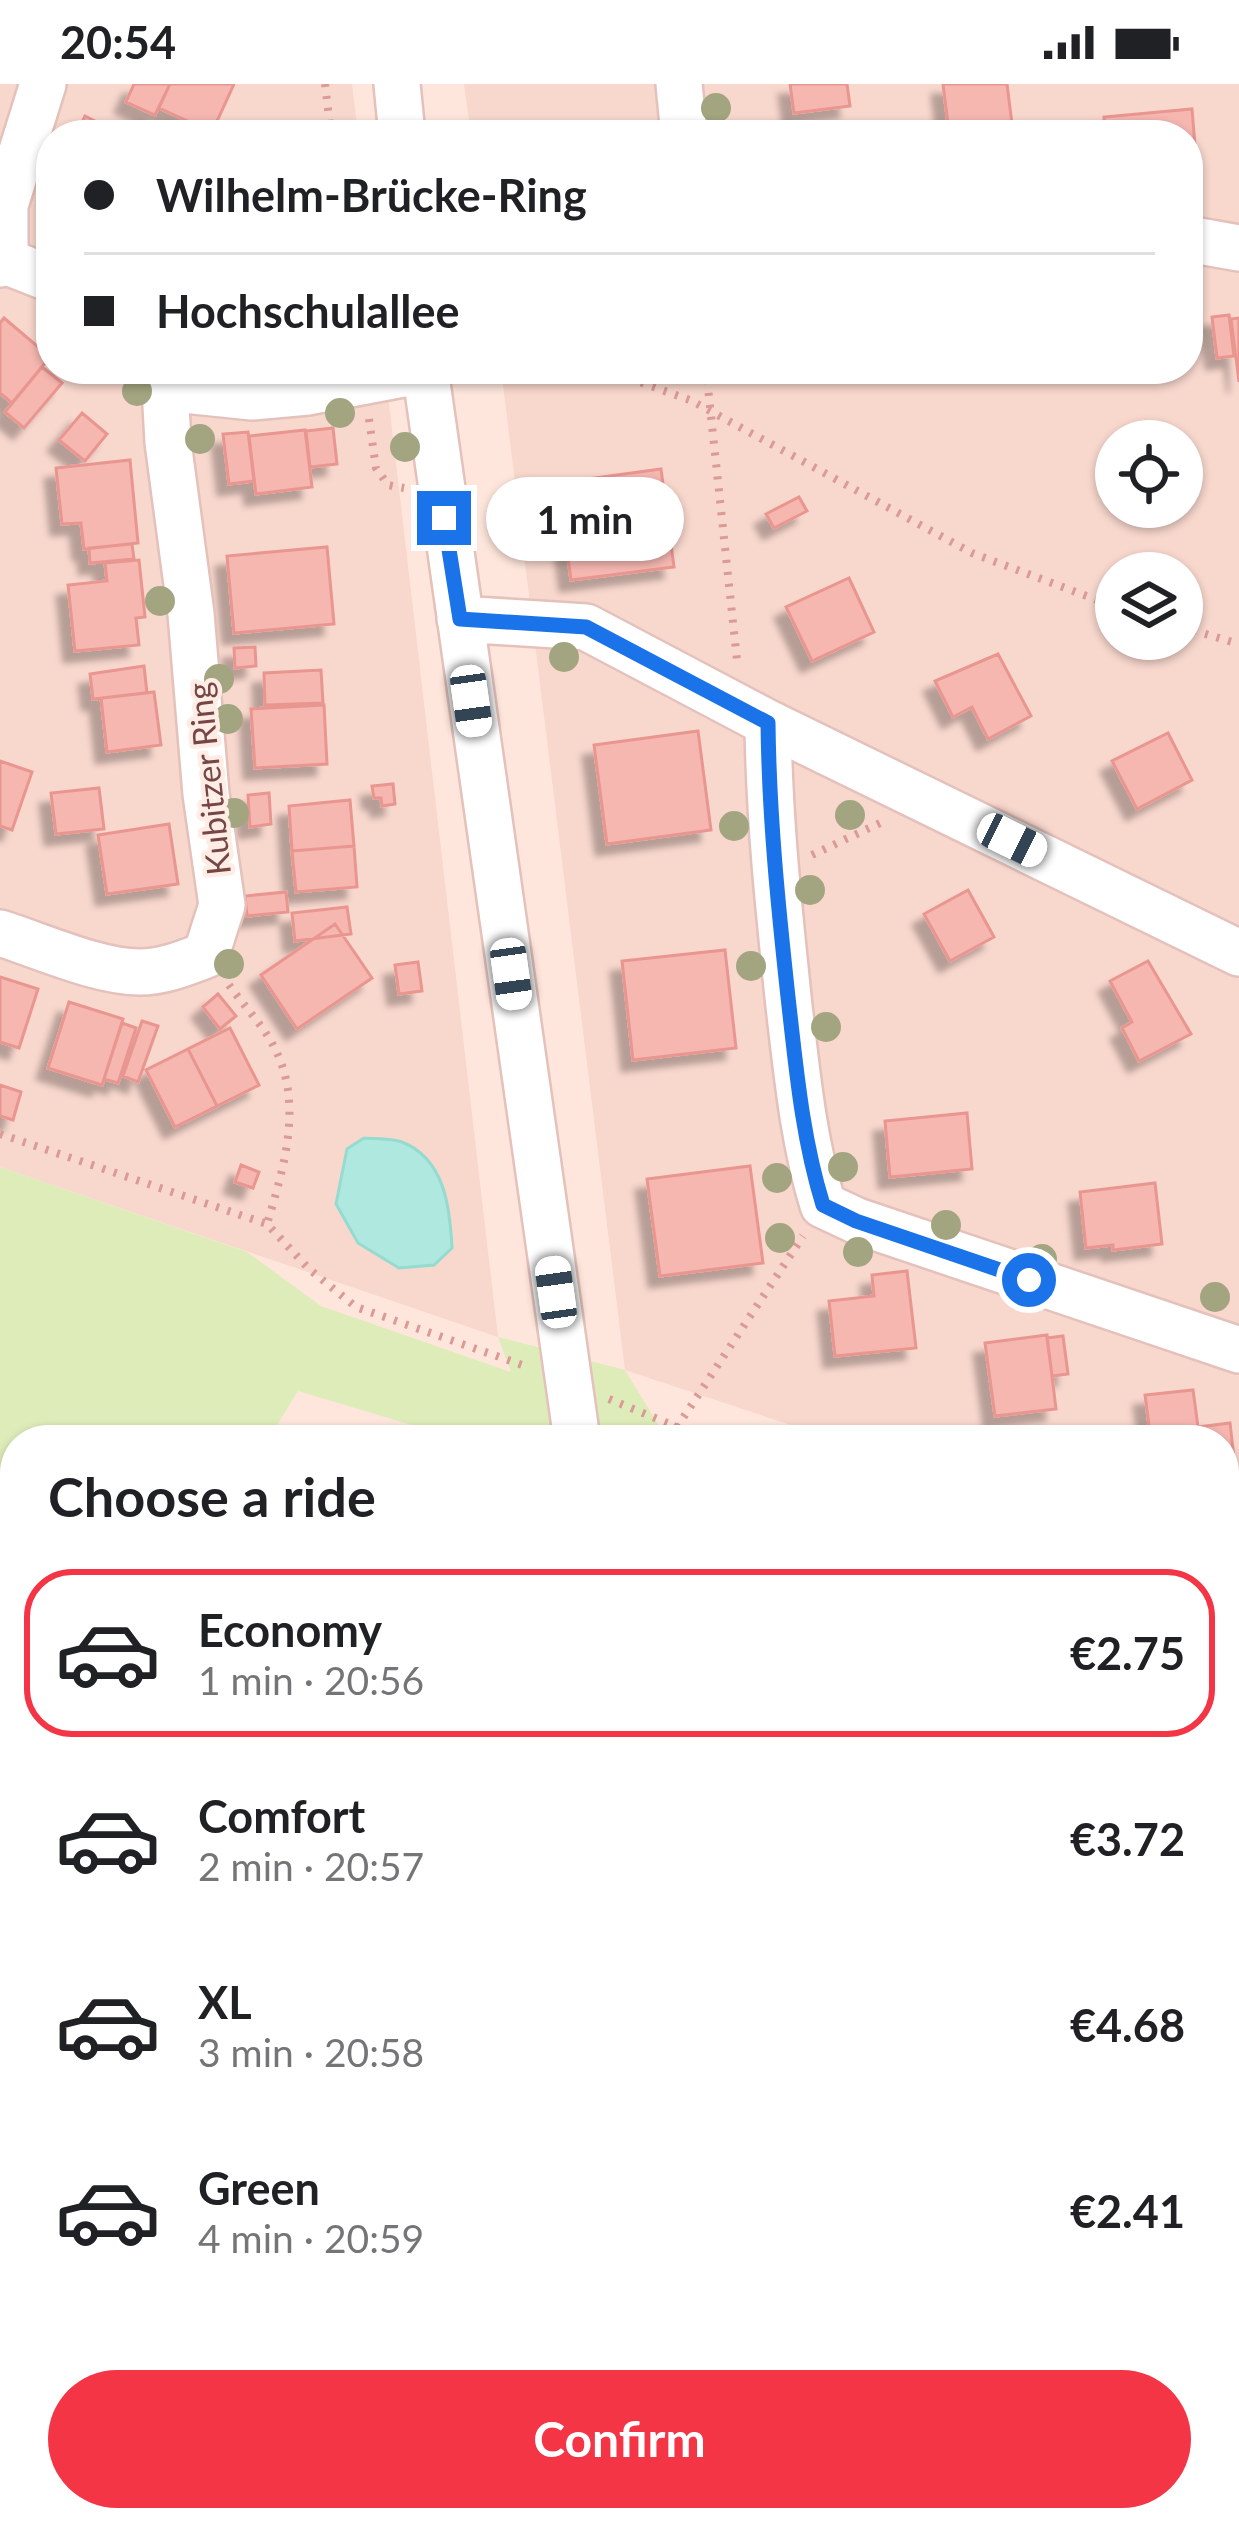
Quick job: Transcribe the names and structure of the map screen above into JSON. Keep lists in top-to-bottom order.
{
  "streets": {
    "street": ["Kubitzer Ring"]
  },
  "page": {
    "status": "20:54",
    "banner": ["Wilhelm-Brücke-Ring", "Hochschulallee"],
    "bubble": "1 min",
    "heading": "Choose a ride",
    "list": [
      {
        "name": "Economy",
        "note": "1 min · 20:56",
        "value": "€2.75"
      },
      {
        "name": "Comfort",
        "note": "2 min · 20:57",
        "value": "€3.72"
      },
      {
        "name": "XL",
        "note": "3 min · 20:58",
        "value": "€4.68"
      },
      {
        "name": "Green",
        "note": "4 min · 20:59",
        "value": "€2.41"
      }
    ],
    "buttons": "Confirm"
  }
}
